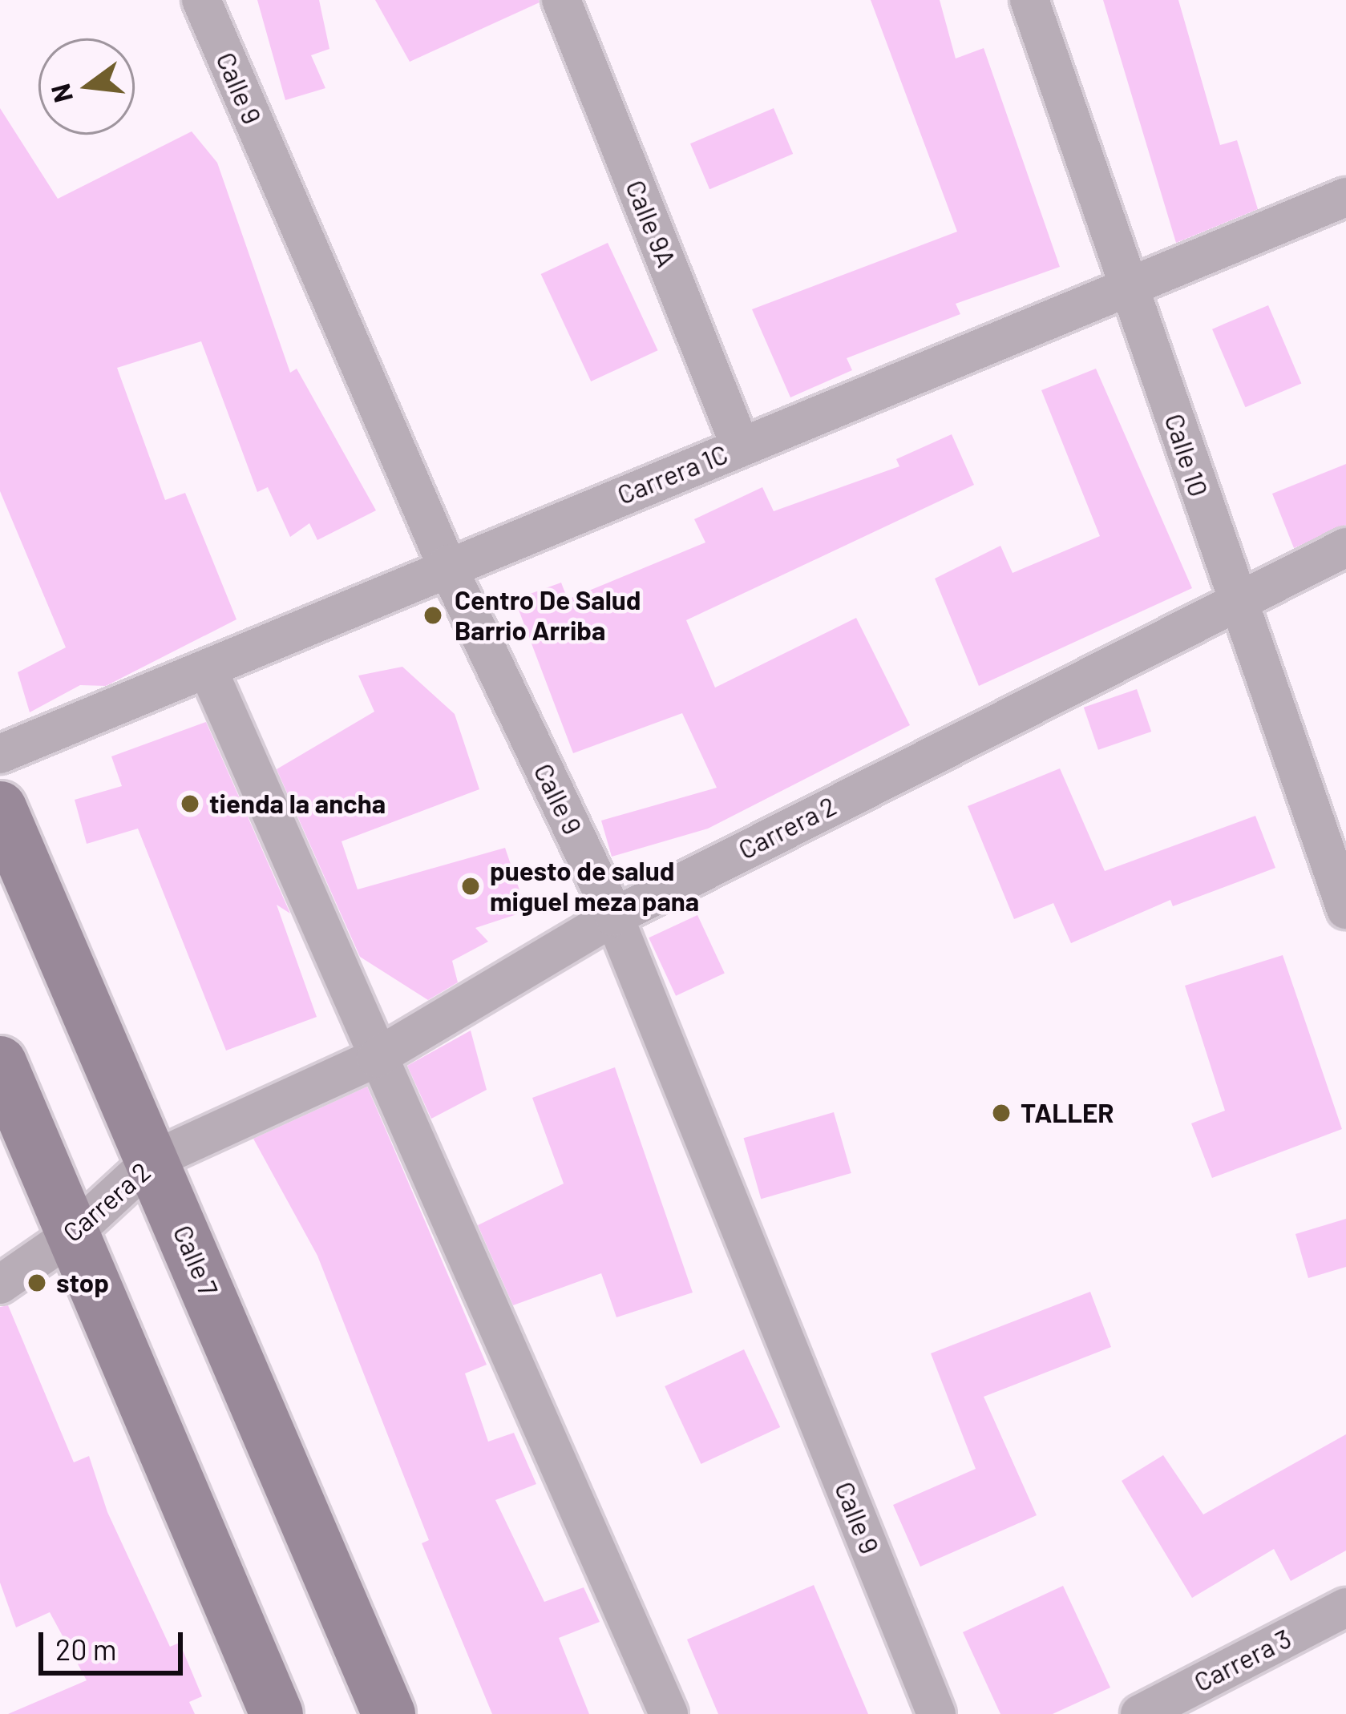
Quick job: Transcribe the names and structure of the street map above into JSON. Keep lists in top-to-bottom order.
{
  "streets": {
    "street": [
      "Calle 9",
      "Calle 9A",
      "Calle 10",
      "Carrera 1C",
      "Carrera 2",
      "Calle 7",
      "Carrera 3"
    ]
  },
  "crossings": [
    ["Calle 9", "Carrera 1C"],
    ["Calle 9", "Carrera 2"],
    ["Calle 9A", "Carrera 1C"],
    ["Calle 10", "Carrera 1C"],
    ["Calle 10", "Carrera 2"],
    ["Carrera 2", "Calle 7"]
  ],
  "places": [
    "Centro De Salud Barrio Arriba",
    "tienda la ancha",
    "puesto de salud miguel meza pana",
    "TALLER",
    "stop"
  ],
  "scale_bar": "20 m",
  "north": "left"
}
